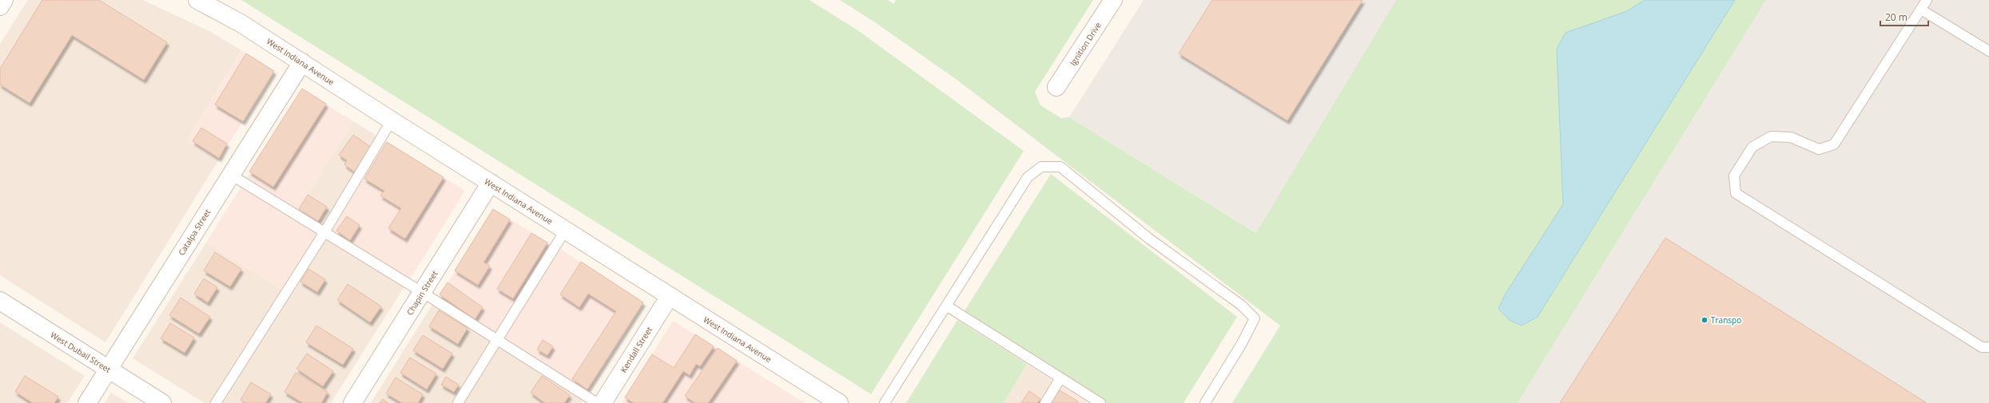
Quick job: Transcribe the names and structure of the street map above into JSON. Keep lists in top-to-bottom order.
{
  "streets": {
    "street": [
      "Ignition Drive",
      "West Indiana Avenue",
      "Catalpa Street",
      "Chapin Street",
      "Kendall Street",
      "West Dubail Street"
    ]
  },
  "crossings": [
    ["West Indiana Avenue", "Catalpa Street"],
    ["West Indiana Avenue", "Chapin Street"],
    ["West Indiana Avenue", "Kendall Street"],
    ["Catalpa Street", "West Dubail Street"]
  ],
  "places": ["Transpo"],
  "scale_bar": "20 m"
}
